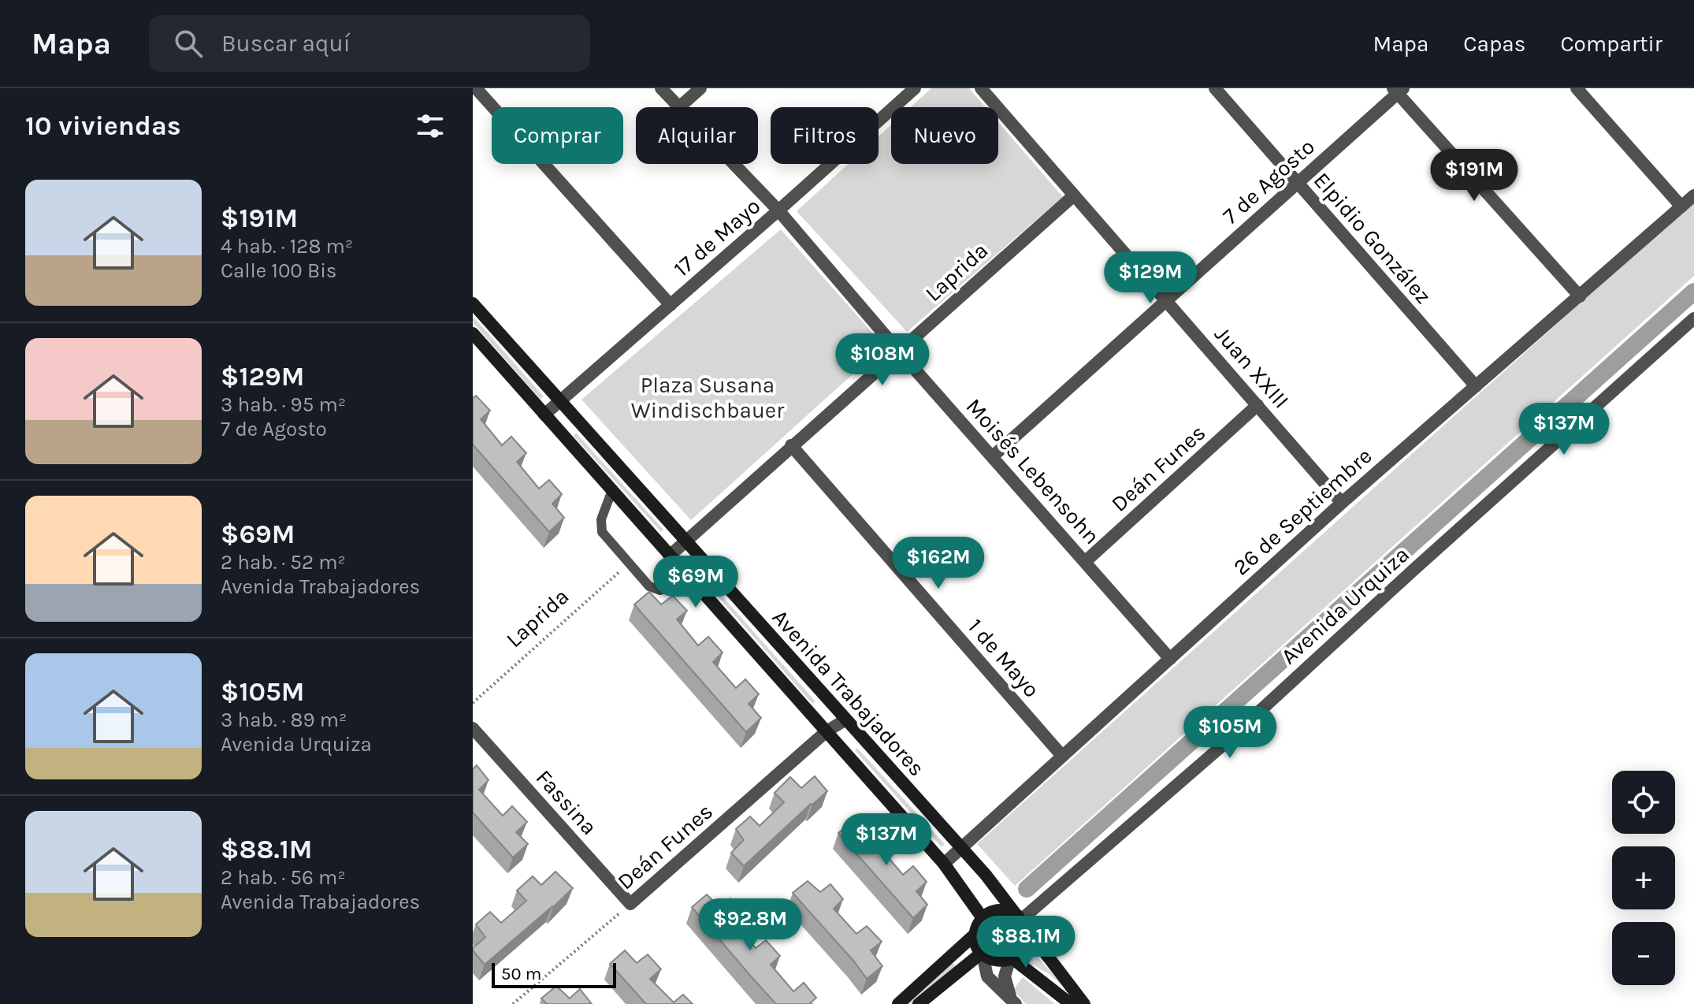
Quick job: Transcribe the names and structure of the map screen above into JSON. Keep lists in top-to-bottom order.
{
  "streets": {
    "main road": ["Avenida Trabajadores"],
    "street": [
      "7 de Agosto",
      "17 de Mayo",
      "Elpidio González",
      "Laprida",
      "Juan XXIII",
      "Deán Funes",
      "Moisés Lebensohn",
      "26 de Septiembre",
      "Avenida Urquiza",
      "1 de Mayo",
      "Fassina"
    ]
  },
  "crossings": [
    ["7 de Agosto", "Elpidio González"],
    ["7 de Agosto", "Juan XXIII"],
    ["7 de Agosto", "Moisés Lebensohn"],
    ["17 de Mayo", "Moisés Lebensohn"],
    ["17 de Mayo", "Avenida Trabajadores"],
    ["Elpidio González", "26 de Septiembre"],
    ["Laprida", "Juan XXIII"],
    ["Laprida", "Moisés Lebensohn"],
    ["Laprida", "1 de Mayo"],
    ["Laprida", "Avenida Trabajadores"],
    ["Juan XXIII", "Deán Funes"],
    ["Juan XXIII", "26 de Septiembre"],
    ["Deán Funes", "Moisés Lebensohn"],
    ["Deán Funes", "Avenida Trabajadores"],
    ["Deán Funes", "Fassina"],
    ["Moisés Lebensohn", "26 de Septiembre"],
    ["26 de Septiembre", "1 de Mayo"],
    ["26 de Septiembre", "Avenida Trabajadores"],
    ["Avenida Urquiza", "Avenida Trabajadores"]
  ],
  "parks": ["Plaza Susana Windischbauer"],
  "scale_bar": "50 m",
  "page": {
    "header": "Mapa",
    "search": "Buscar aquí",
    "nav": ["Mapa", "Capas", "Compartir"],
    "heading": "10 viviendas",
    "chip": [
      "Comprar",
      "Alquilar",
      "Filtros",
      "Nuevo"
    ],
    "price": [
      "$191M",
      "$129M",
      "$108M",
      "$137M",
      "$162M",
      "$69M",
      "$105M",
      "$137M",
      "$92.8M",
      "$88.1M"
    ],
    "list": [
      {
        "name": "$191M",
        "note": "4 hab. · 128 m² · Calle 100 Bis"
      },
      {
        "name": "$129M",
        "note": "3 hab. · 95 m² · 7 de Agosto"
      },
      {
        "name": "$69M",
        "note": "2 hab. · 52 m² · Avenida Trabajadores"
      },
      {
        "name": "$105M",
        "note": "3 hab. · 89 m² · Avenida Urquiza"
      },
      {
        "name": "$88.1M",
        "note": "2 hab. · 56 m² · Avenida Trabajadores"
      }
    ],
    "map_buttons": ["+", "−"],
    "scale": "50 m"
  }
}
